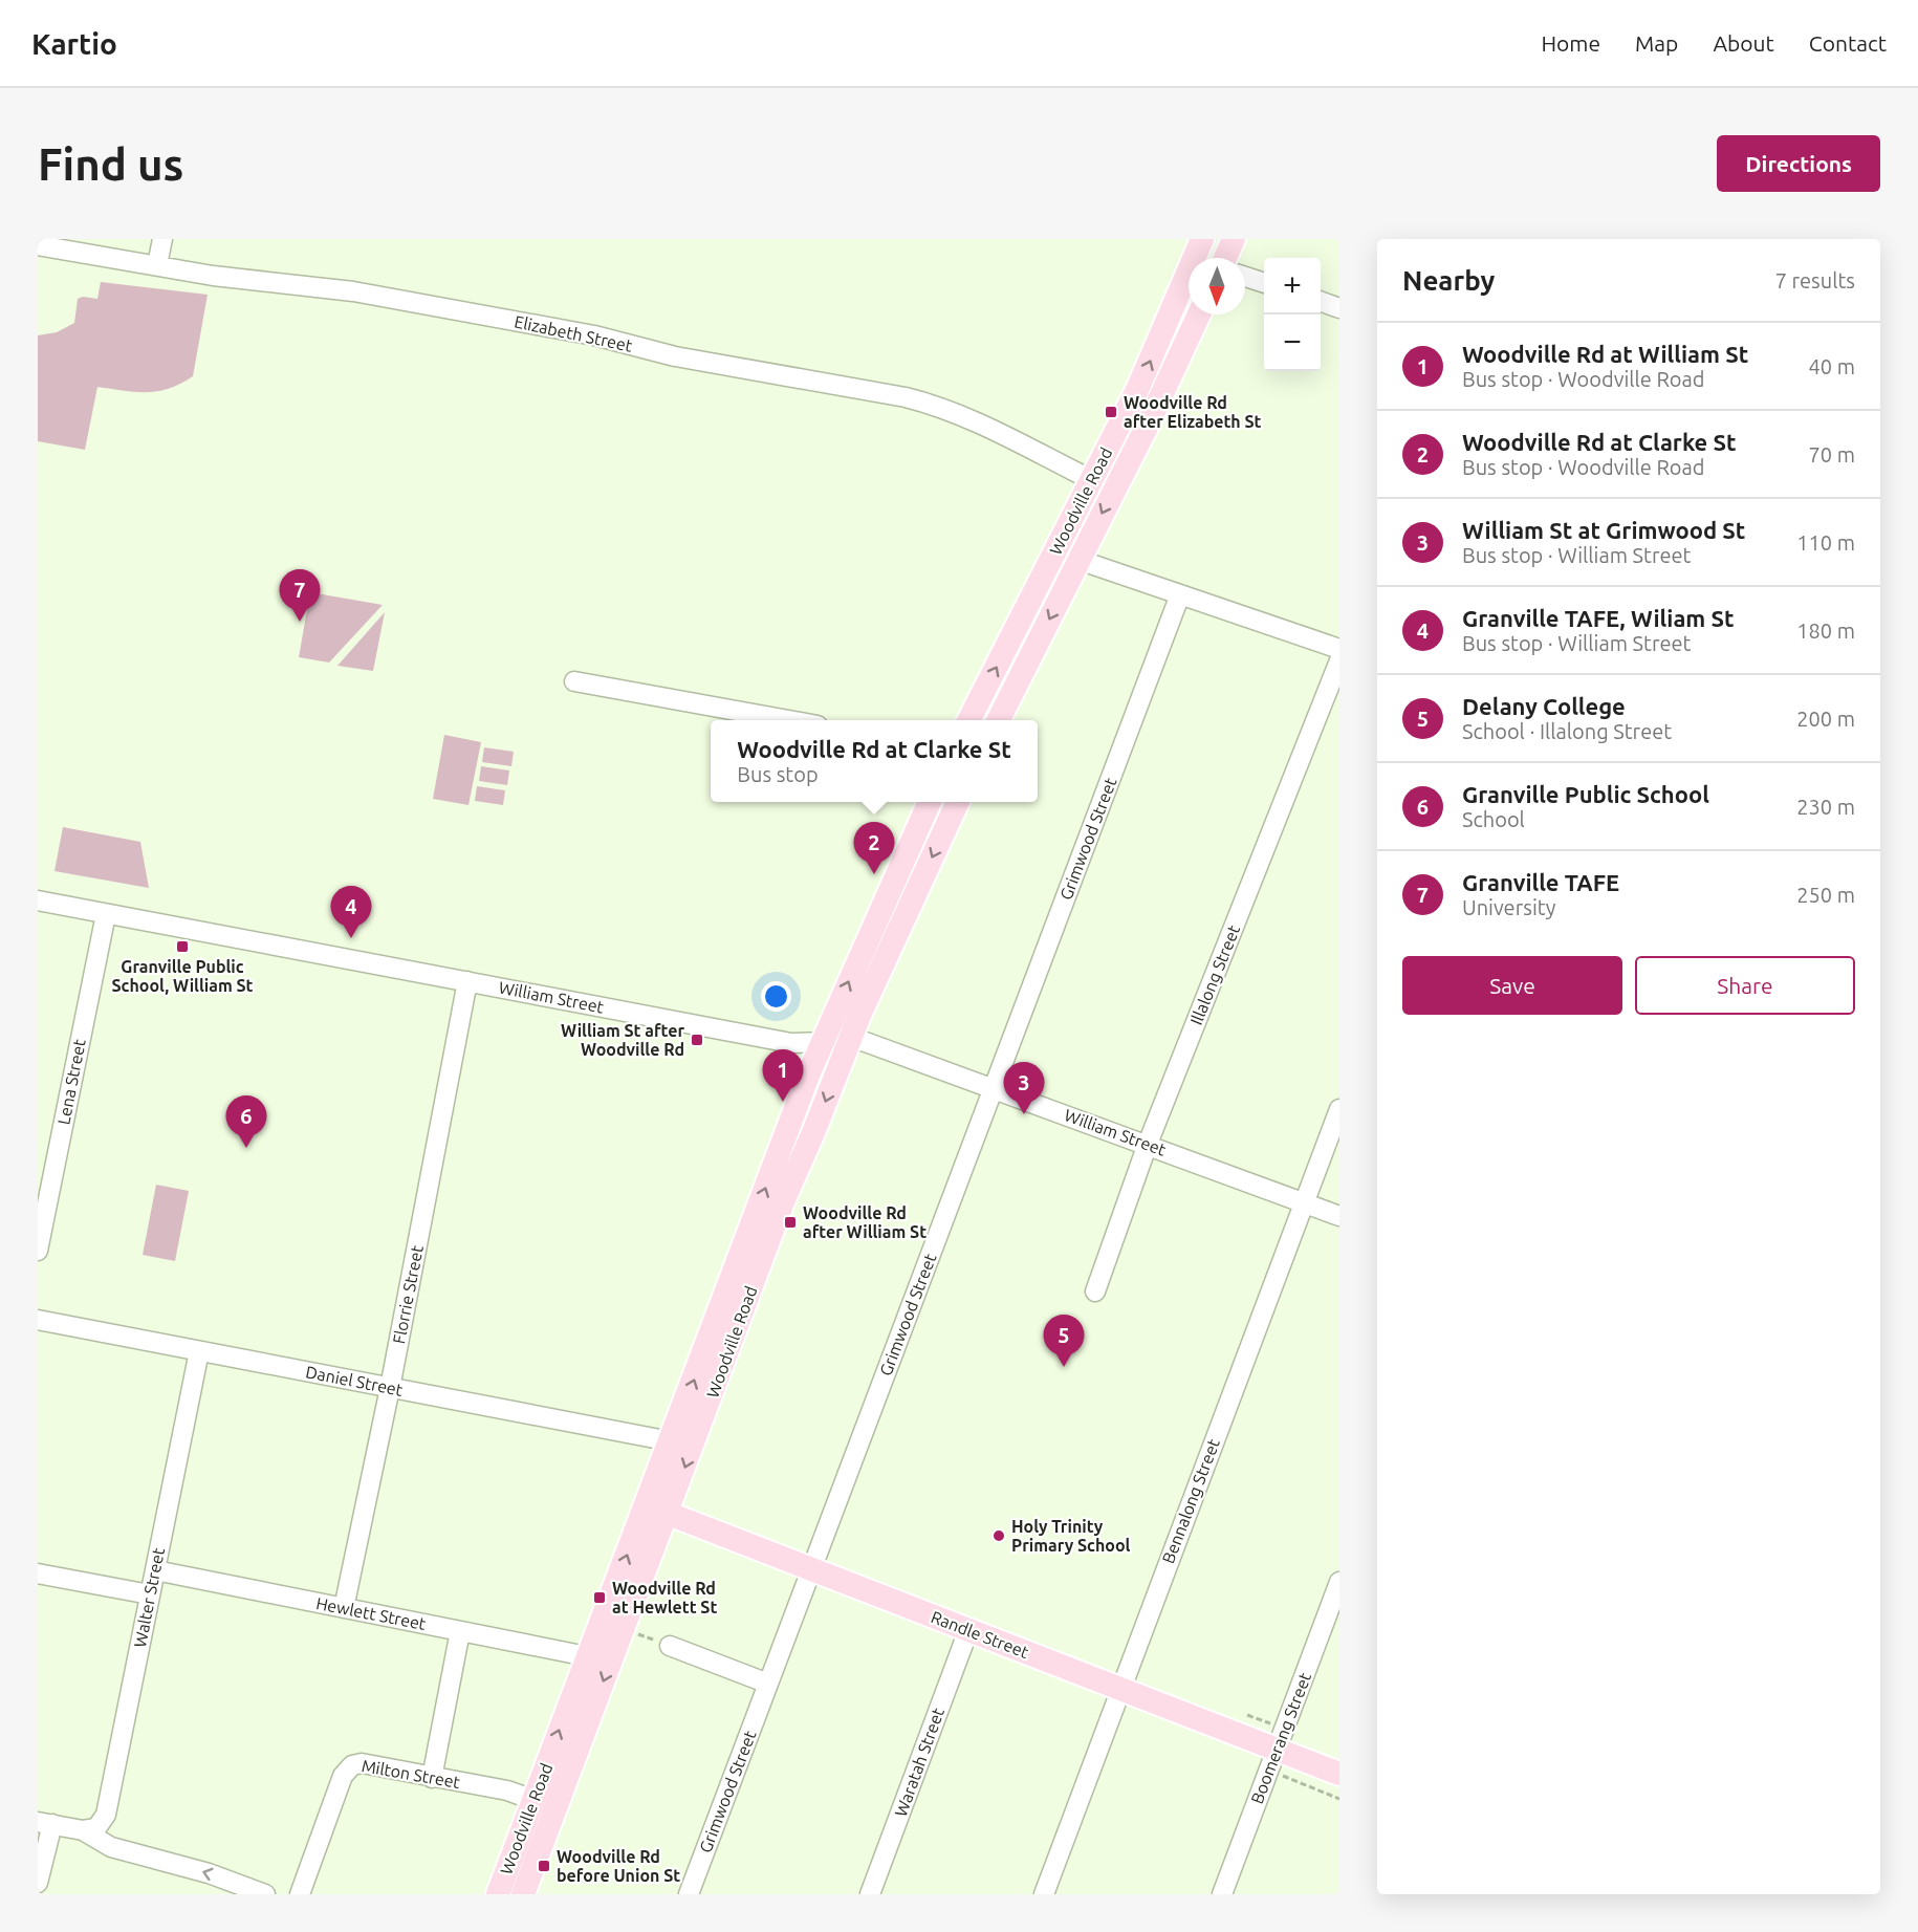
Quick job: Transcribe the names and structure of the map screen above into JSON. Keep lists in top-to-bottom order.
{
  "streets": {
    "main road": ["Woodville Road", "Randle Street"],
    "street": [
      "Elizabeth Street",
      "Grimwood Street",
      "Illalong Street",
      "William Street",
      "Lena Street",
      "Florrie Street",
      "Daniel Street",
      "Bennalong Street",
      "Walter Street",
      "Hewlett Street",
      "Boomerang Street",
      "Waratah Street",
      "Milton Street"
    ]
  },
  "crossings": [
    ["Elizabeth Street", "Woodville Road"],
    ["Woodville Road", "William Street"],
    ["Woodville Road", "Daniel Street"],
    ["Woodville Road", "Hewlett Street"],
    ["Woodville Road", "Randle Street"],
    ["Woodville Road", "Milton Street"],
    ["Grimwood Street", "William Street"],
    ["Grimwood Street", "Randle Street"],
    ["Illalong Street", "William Street"],
    ["William Street", "Lena Street"],
    ["William Street", "Florrie Street"],
    ["William Street", "Bennalong Street"],
    ["Florrie Street", "Daniel Street"],
    ["Florrie Street", "Hewlett Street"],
    ["Daniel Street", "Walter Street"],
    ["Bennalong Street", "Randle Street"],
    ["Walter Street", "Hewlett Street"],
    ["Randle Street", "Boomerang Street"],
    ["Randle Street", "Waratah Street"]
  ],
  "places": {
    "transit": [
      "Woodville Rd after Elizabeth St",
      "Granville Public School, William St",
      "William St after Woodville Rd",
      "Woodville Rd after William St",
      "Woodville Rd at Hewlett St",
      "Woodville Rd before Union St"
    ],
    "other": ["Holy Trinity Primary School"]
  },
  "north": "bottom",
  "page": {
    "header": "Kartio",
    "nav": [
      "Home",
      "Map",
      "About",
      "Contact"
    ],
    "buttons": [
      "Directions",
      ["Save", "Share"]
    ],
    "title": "Find us",
    "heading": ["Nearby", "7 results"],
    "map_buttons": ["+", "−"],
    "list": [
      {
        "mark": "1",
        "name": "Woodville Rd at William St",
        "note": "Bus stop · Woodville Road",
        "value": "40 m"
      },
      {
        "mark": "2",
        "name": "Woodville Rd at Clarke St",
        "note": "Bus stop · Woodville Road",
        "value": "70 m"
      },
      {
        "mark": "3",
        "name": "William St at Grimwood St",
        "note": "Bus stop · William Street",
        "value": "110 m"
      },
      {
        "mark": "4",
        "name": "Granville TAFE, Wiliam St",
        "note": "Bus stop · William Street",
        "value": "180 m"
      },
      {
        "mark": "5",
        "name": "Delany College",
        "note": "School · Illalong Street",
        "value": "200 m"
      },
      {
        "mark": "6",
        "name": "Granville Public School",
        "note": "School",
        "value": "230 m"
      },
      {
        "mark": "7",
        "name": "Granville TAFE",
        "note": "University",
        "value": "250 m"
      }
    ],
    "pins": [
      "7",
      "2",
      "4",
      "1",
      "3",
      "6",
      "5"
    ],
    "popup": ["Woodville Rd at Clarke St", "Bus stop"]
  }
}
